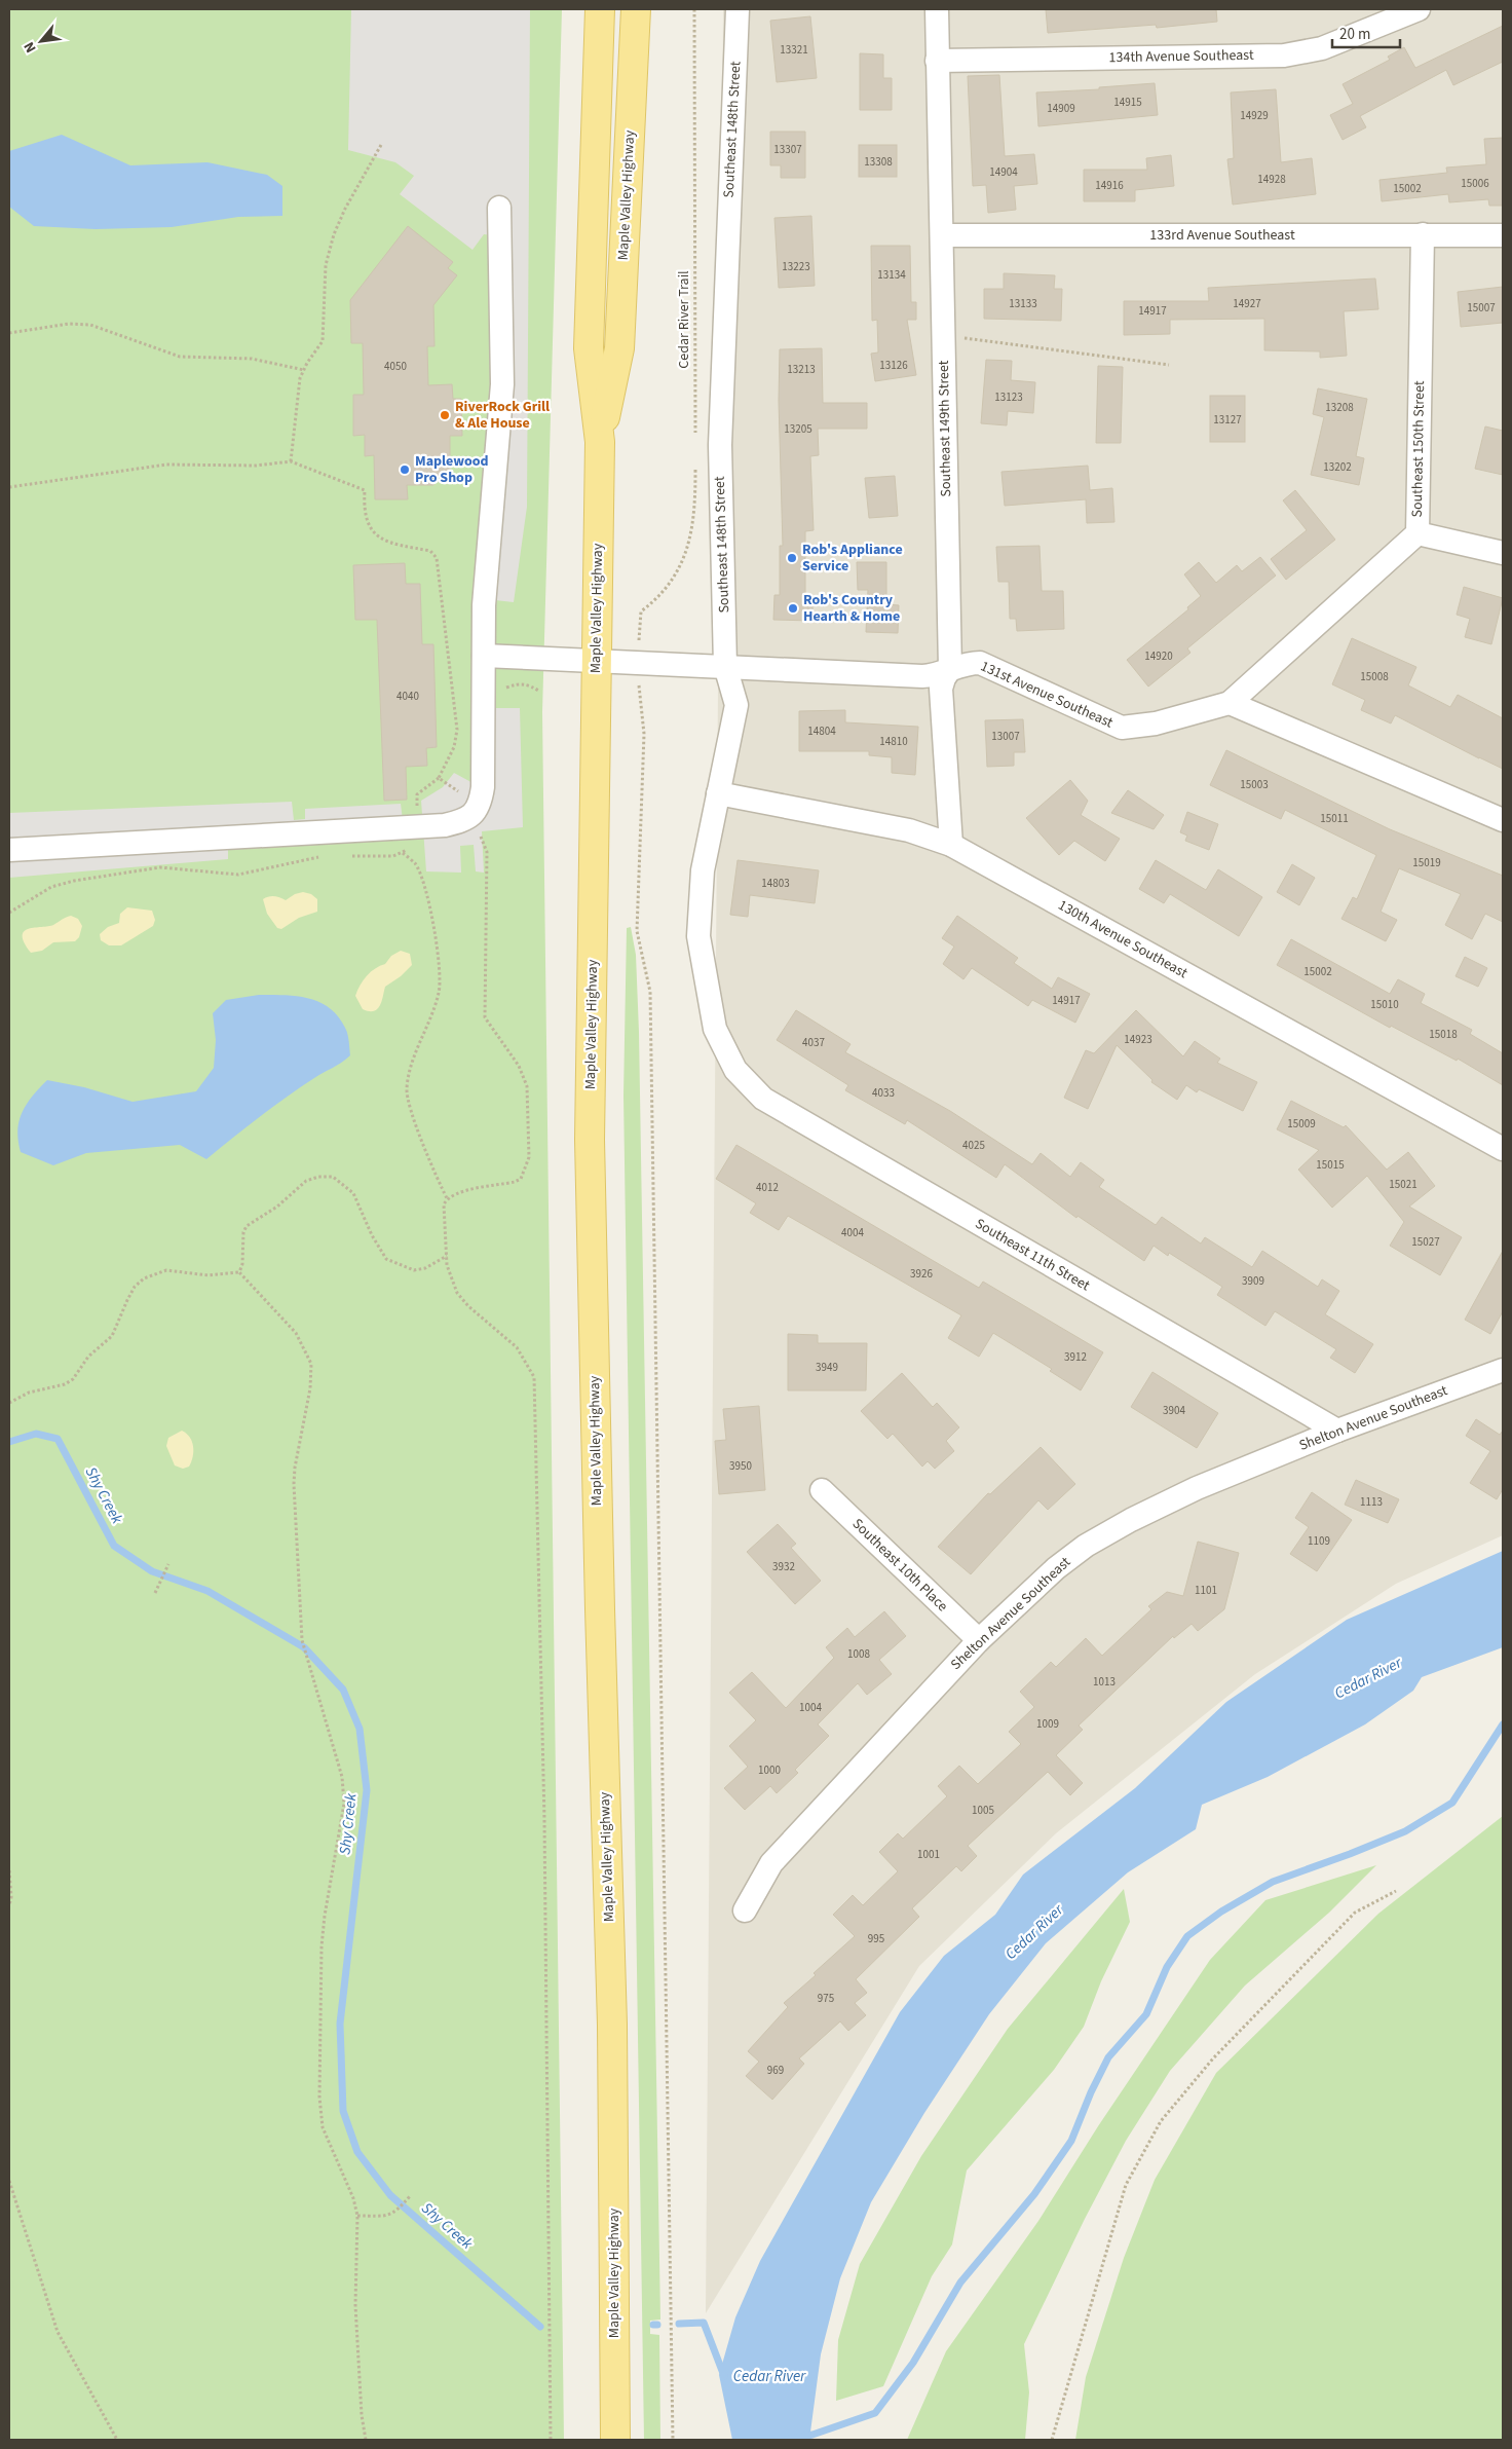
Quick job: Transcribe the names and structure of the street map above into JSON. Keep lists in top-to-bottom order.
{
  "streets": {
    "main road": ["Maple Valley Highway"],
    "street": [
      "134th Avenue Southeast",
      "Southeast 148th Street",
      "133rd Avenue Southeast",
      "Southeast 149th Street",
      "Southeast 150th Street",
      "131st Avenue Southeast",
      "130th Avenue Southeast",
      "Southeast 11th Street",
      "Shelton Avenue Southeast",
      "Southeast 10th Place"
    ],
    "path": ["Cedar River Trail"]
  },
  "crossings": [
    ["134th Avenue Southeast", "Southeast 149th Street"],
    ["Southeast 148th Street", "131st Avenue Southeast"],
    ["Southeast 148th Street", "130th Avenue Southeast"],
    ["Southeast 148th Street", "Southeast 11th Street"],
    ["Maple Valley Highway", "131st Avenue Southeast"],
    ["133rd Avenue Southeast", "Southeast 149th Street"],
    ["133rd Avenue Southeast", "Southeast 150th Street"],
    ["Southeast 149th Street", "131st Avenue Southeast"],
    ["Southeast 149th Street", "130th Avenue Southeast"],
    ["Southeast 150th Street", "131st Avenue Southeast"],
    ["Southeast 11th Street", "Shelton Avenue Southeast"],
    ["Shelton Avenue Southeast", "Southeast 10th Place"]
  ],
  "water": ["Shy Creek", "Cedar River"],
  "places": [
    "RiverRock Grill & Ale House",
    "Maplewood Pro Shop",
    "Rob's Appliance Service",
    "Rob's Country Hearth & Home"
  ],
  "house_numbers": [
    "13321",
    "14915",
    "14909",
    "14929",
    "13307",
    "13308",
    "14904",
    "14928",
    "15006",
    "14916",
    "15002",
    "13223",
    "13134",
    "13133",
    "14927",
    "15007",
    "14917",
    "13126",
    "4050",
    "13213",
    "13123",
    "13208",
    "13127",
    "13205",
    "13202",
    "14920",
    "15008",
    "4040",
    "14804",
    "13007",
    "14810",
    "15003",
    "15011",
    "15019",
    "14803",
    "15002",
    "14917",
    "15010",
    "15018",
    "14923",
    "4037",
    "4033",
    "15009",
    "4025",
    "15015",
    "15021",
    "4012",
    "4004",
    "15027",
    "3926",
    "3909",
    "3912",
    "3949",
    "3904",
    "3950",
    "1113",
    "1109",
    "3932",
    "1101",
    "1008",
    "1013",
    "1004",
    "1009",
    "1000",
    "1005",
    "1001",
    "995",
    "975",
    "969"
  ],
  "scale_bar": "20 m",
  "north": "bottom left"
}
